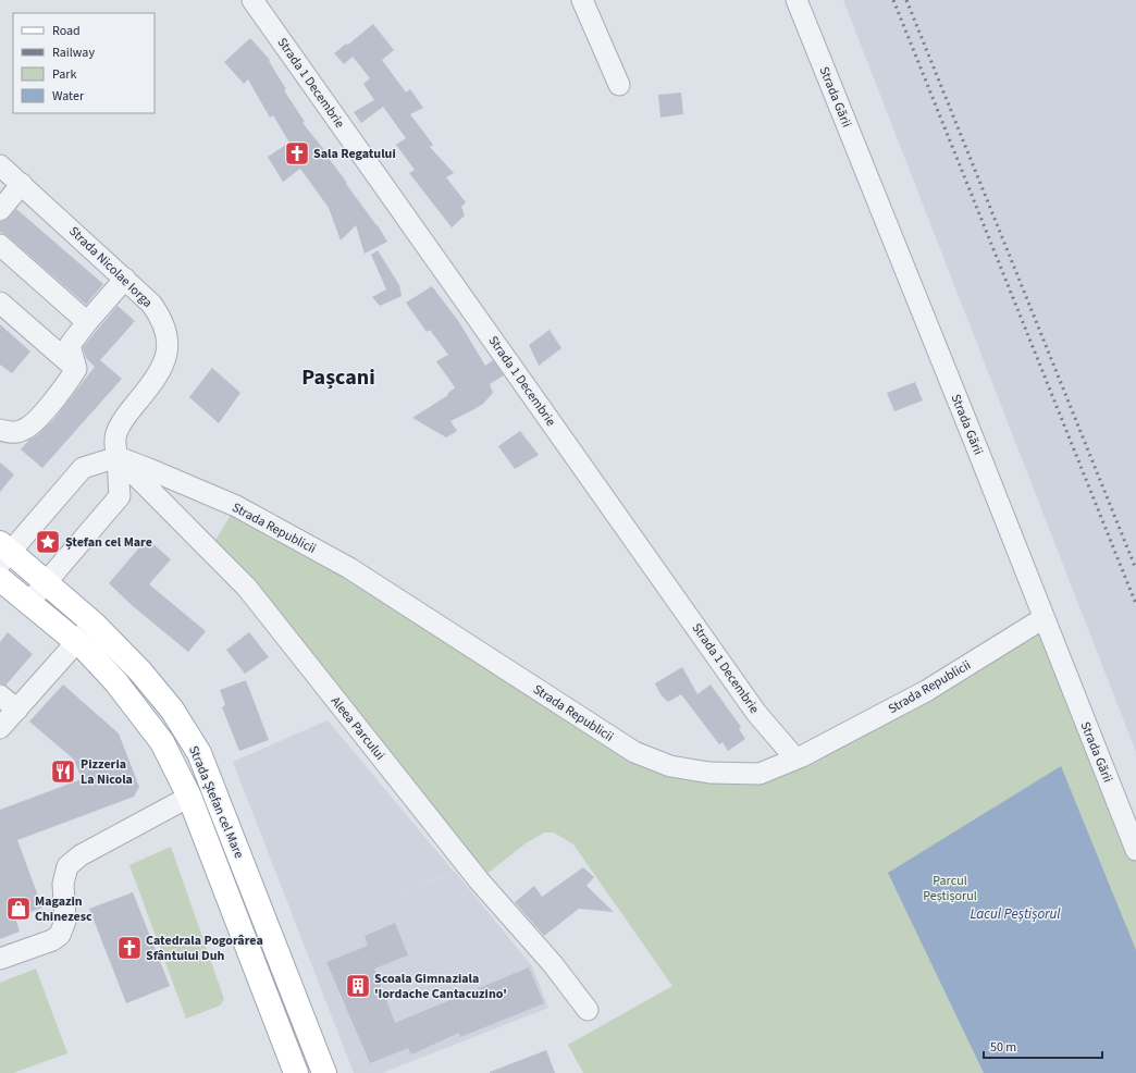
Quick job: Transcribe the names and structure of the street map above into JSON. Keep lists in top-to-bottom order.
{
  "streets": {
    "main road": ["Strada Ștefan cel Mare"],
    "street": [
      "Strada 1 Decembrie",
      "Strada Gării",
      "Strada Nicolae Iorga",
      "Strada Republicii",
      "Aleea Parcului"
    ]
  },
  "crossings": [
    ["Strada 1 Decembrie", "Strada Republicii"],
    ["Strada Gării", "Strada Republicii"],
    ["Strada Nicolae Iorga", "Strada Republicii"],
    ["Strada Nicolae Iorga", "Aleea Parcului"],
    ["Strada Nicolae Iorga", "Strada Ștefan cel Mare"],
    ["Strada Republicii", "Aleea Parcului"]
  ],
  "districts": ["Pașcani"],
  "water": ["Lacul Peștișorul"],
  "parks": ["Parcul Peștișorul"],
  "places": {
    "church": ["Sala Regatului", "Catedrala Pogorârea Sfântului Duh"],
    "place": ["Ștefan cel Mare"],
    "restaurant": ["Pizzeria La Nicola"],
    "shop": ["Magazin Chinezesc"],
    "building": ["Scoala Gimnaziala 'Iordache Cantacuzino'"]
  },
  "legend": [
    "Road",
    "Railway",
    "Park",
    "Water"
  ],
  "scale_bar": "50 m"
}
